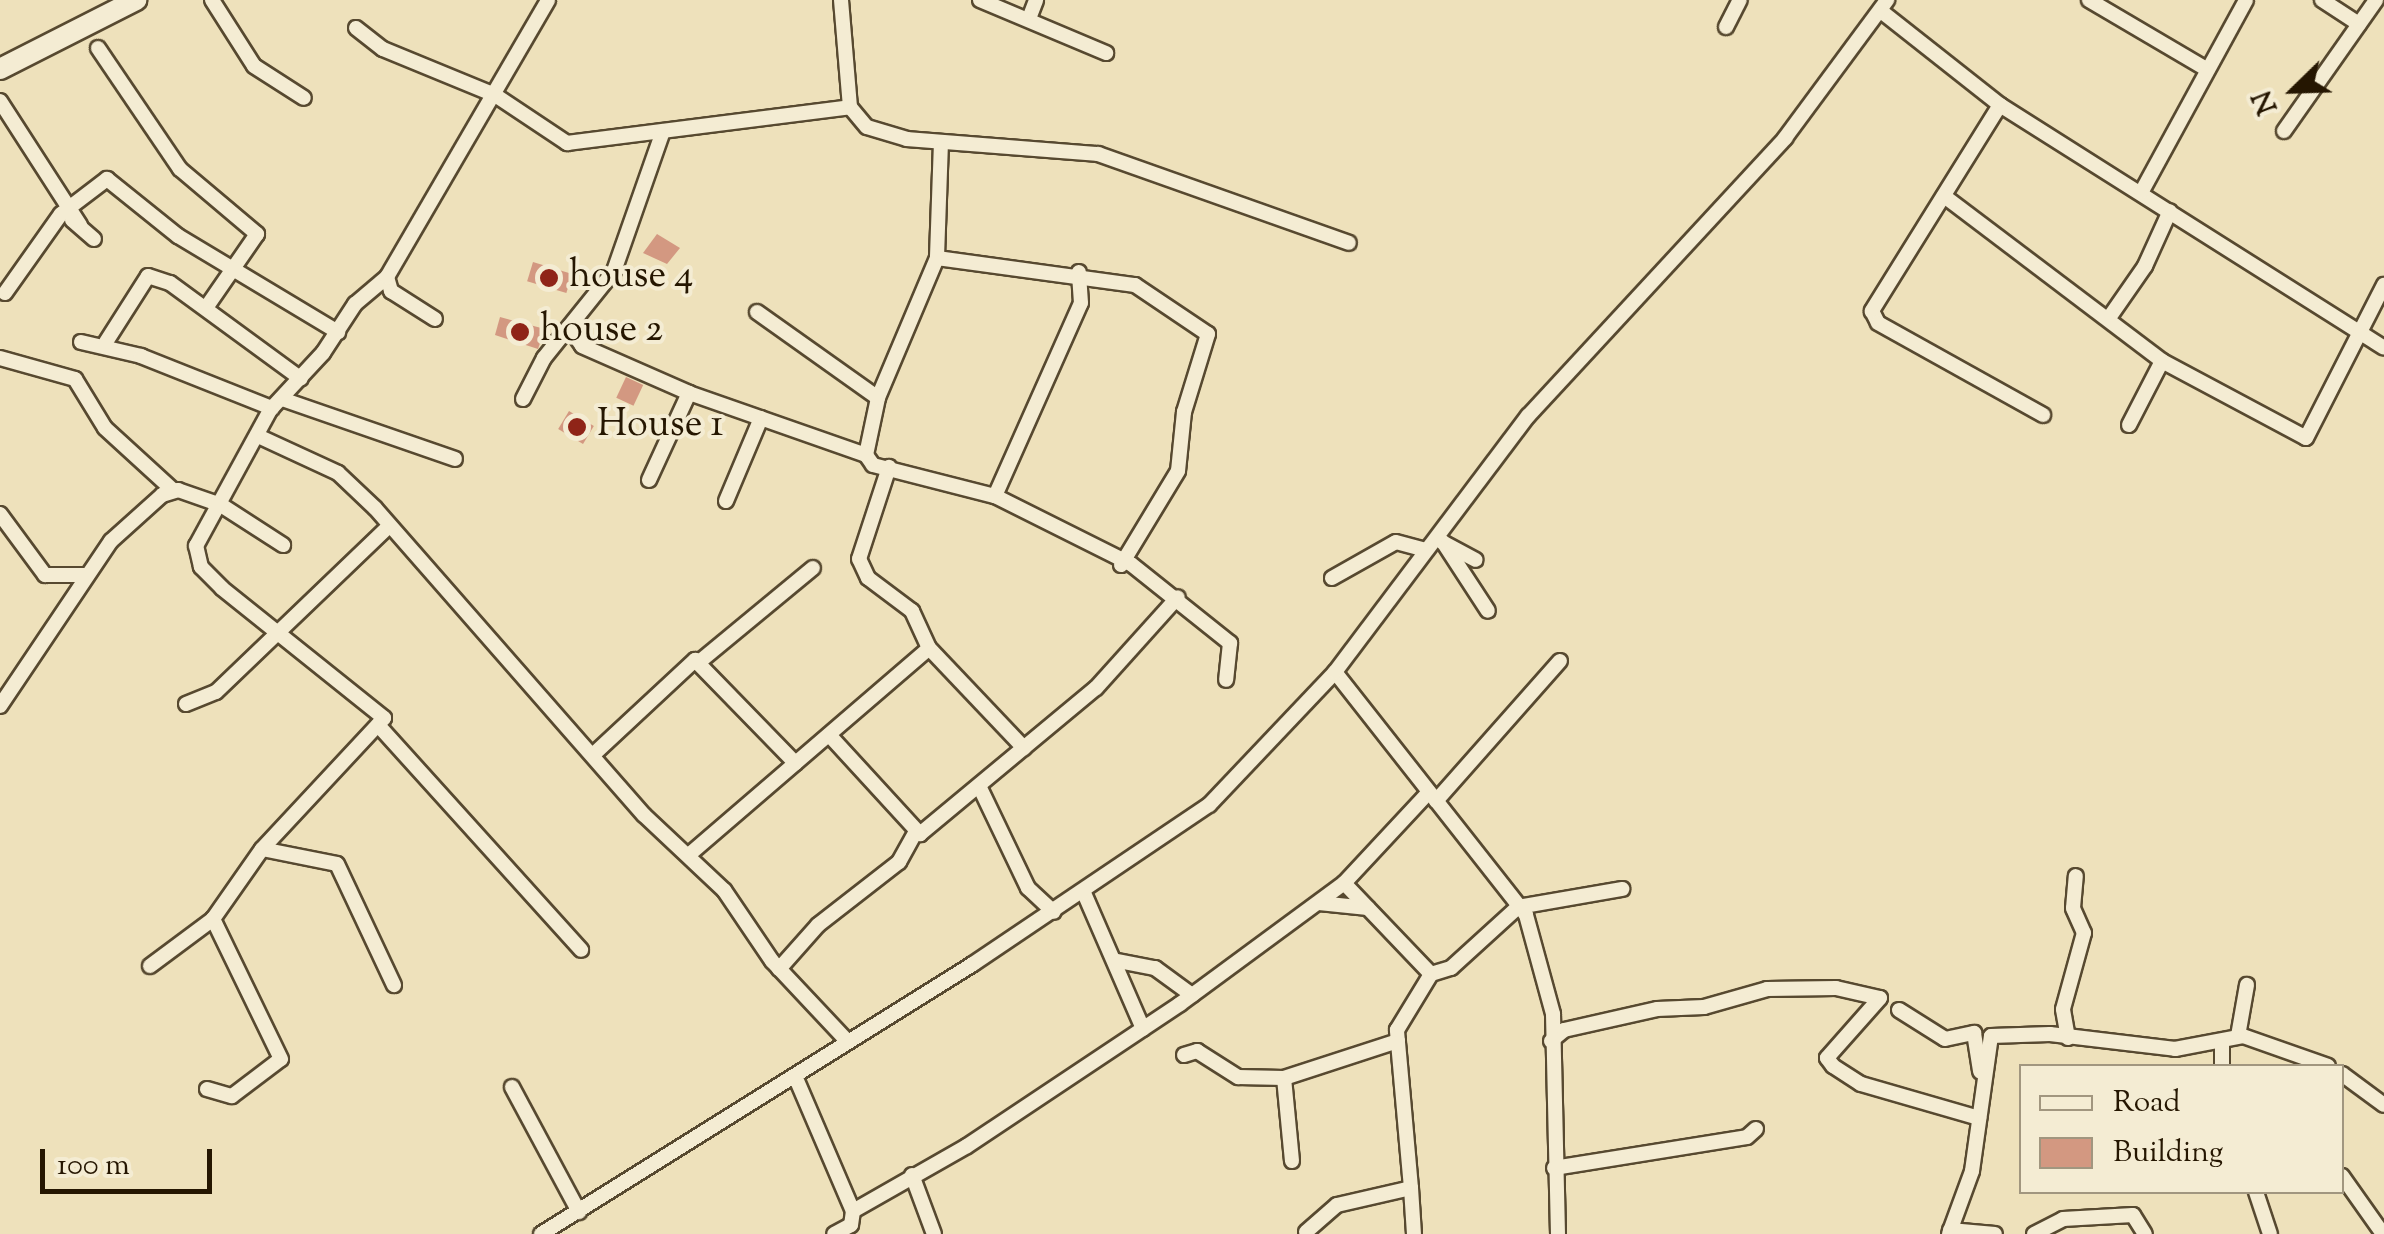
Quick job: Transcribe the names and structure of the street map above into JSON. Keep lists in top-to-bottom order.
{
  "places": ["house 4", "house 2", "House 1"],
  "legend": ["Road", "Building"],
  "scale_bar": "100 m",
  "north": "bottom left"
}
